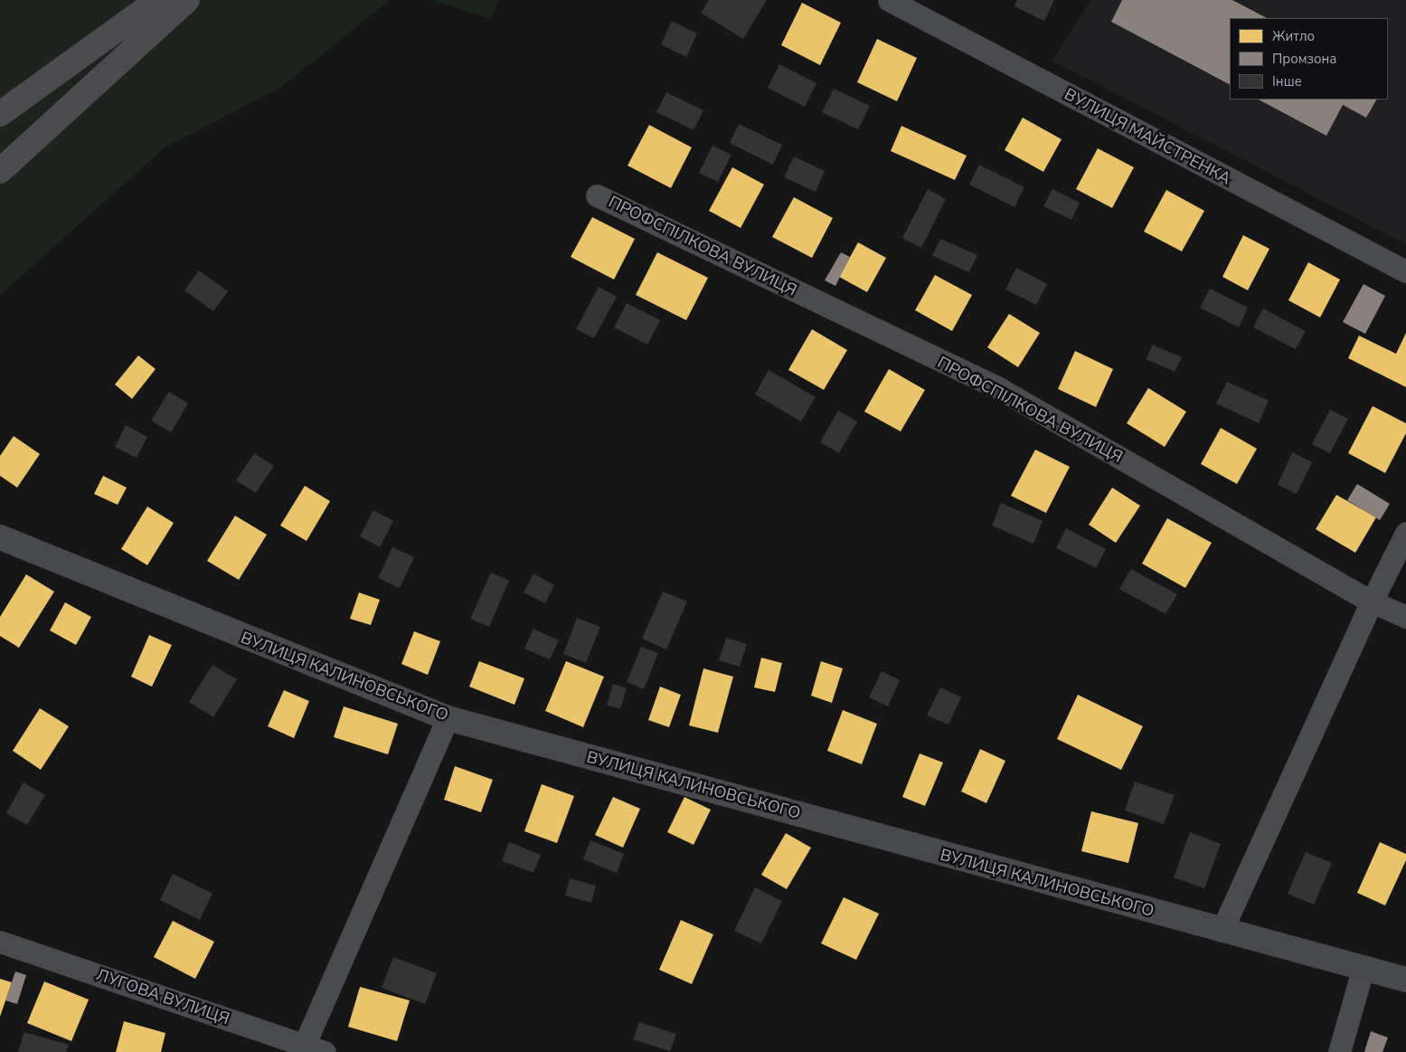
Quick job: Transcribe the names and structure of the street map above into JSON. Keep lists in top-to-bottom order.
{
  "streets": {
    "main road": ["ВУЛИЦЯ КАЛИНОВСЬКОГО"],
    "street": ["ВУЛИЦЯ МАЙСТРЕНКА", "ПРОФСПІЛКОВА ВУЛИЦЯ", "ЛУГОВА ВУЛИЦЯ"]
  },
  "legend": ["Житло", "Промзона", "Інше"]
}
